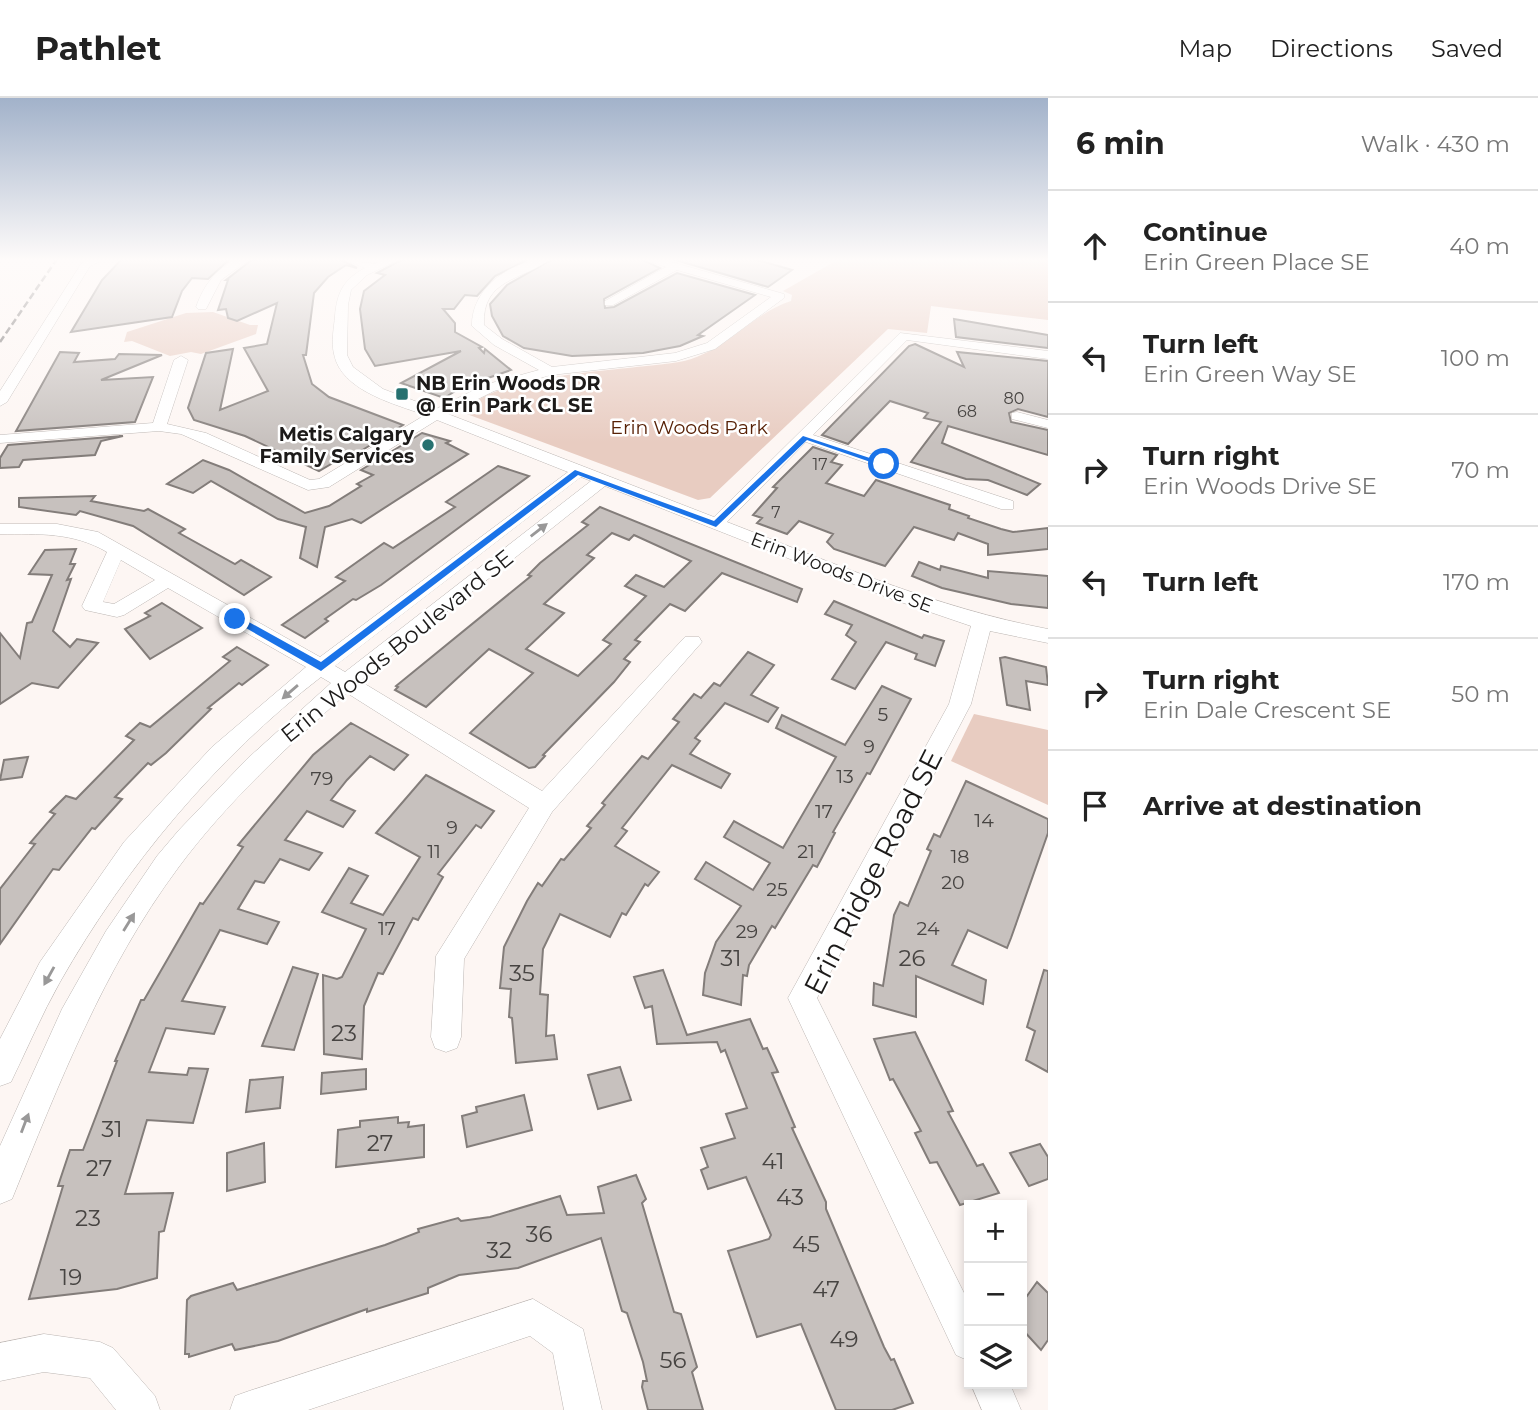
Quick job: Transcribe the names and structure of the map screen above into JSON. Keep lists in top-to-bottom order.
{
  "streets": {
    "street": ["Erin Woods Drive SE", "Erin Woods Boulevard SE", "Erin Ridge Road SE"]
  },
  "crossings": [
    ["Erin Woods Drive SE", "Erin Woods Boulevard SE"],
    ["Erin Woods Drive SE", "Erin Ridge Road SE"]
  ],
  "parks": ["Erin Woods Park"],
  "places": {
    "transit": ["NB Erin Woods DR @ Erin Park CL SE"],
    "other": ["Metis Calgary Family Services"]
  },
  "house_numbers": [
    "80",
    "68",
    "17",
    "7",
    "5",
    "9",
    "13",
    "79",
    "17",
    "14",
    "9",
    "11",
    "21",
    "18",
    "20",
    "25",
    "17",
    "24",
    "29",
    "31",
    "26",
    "35",
    "23",
    "31",
    "27",
    "41",
    "27",
    "43",
    "23",
    "36",
    "45",
    "32",
    "19",
    "47",
    "49",
    "56"
  ],
  "page": {
    "header": "Pathlet",
    "nav": ["Map", "Directions", "Saved"],
    "heading": ["6 min", "Walk · 430 m"],
    "list": [
      ["Continue", "Erin Green Place SE", "40 m"],
      ["Turn left", "Erin Green Way SE", "100 m"],
      ["Turn right", "Erin Woods Drive SE", "70 m"],
      ["Turn left", "170 m"],
      ["Turn right", "Erin Dale Crescent SE", "50 m"],
      "Arrive at destination"
    ],
    "map_buttons": ["+", "−"]
  }
}
